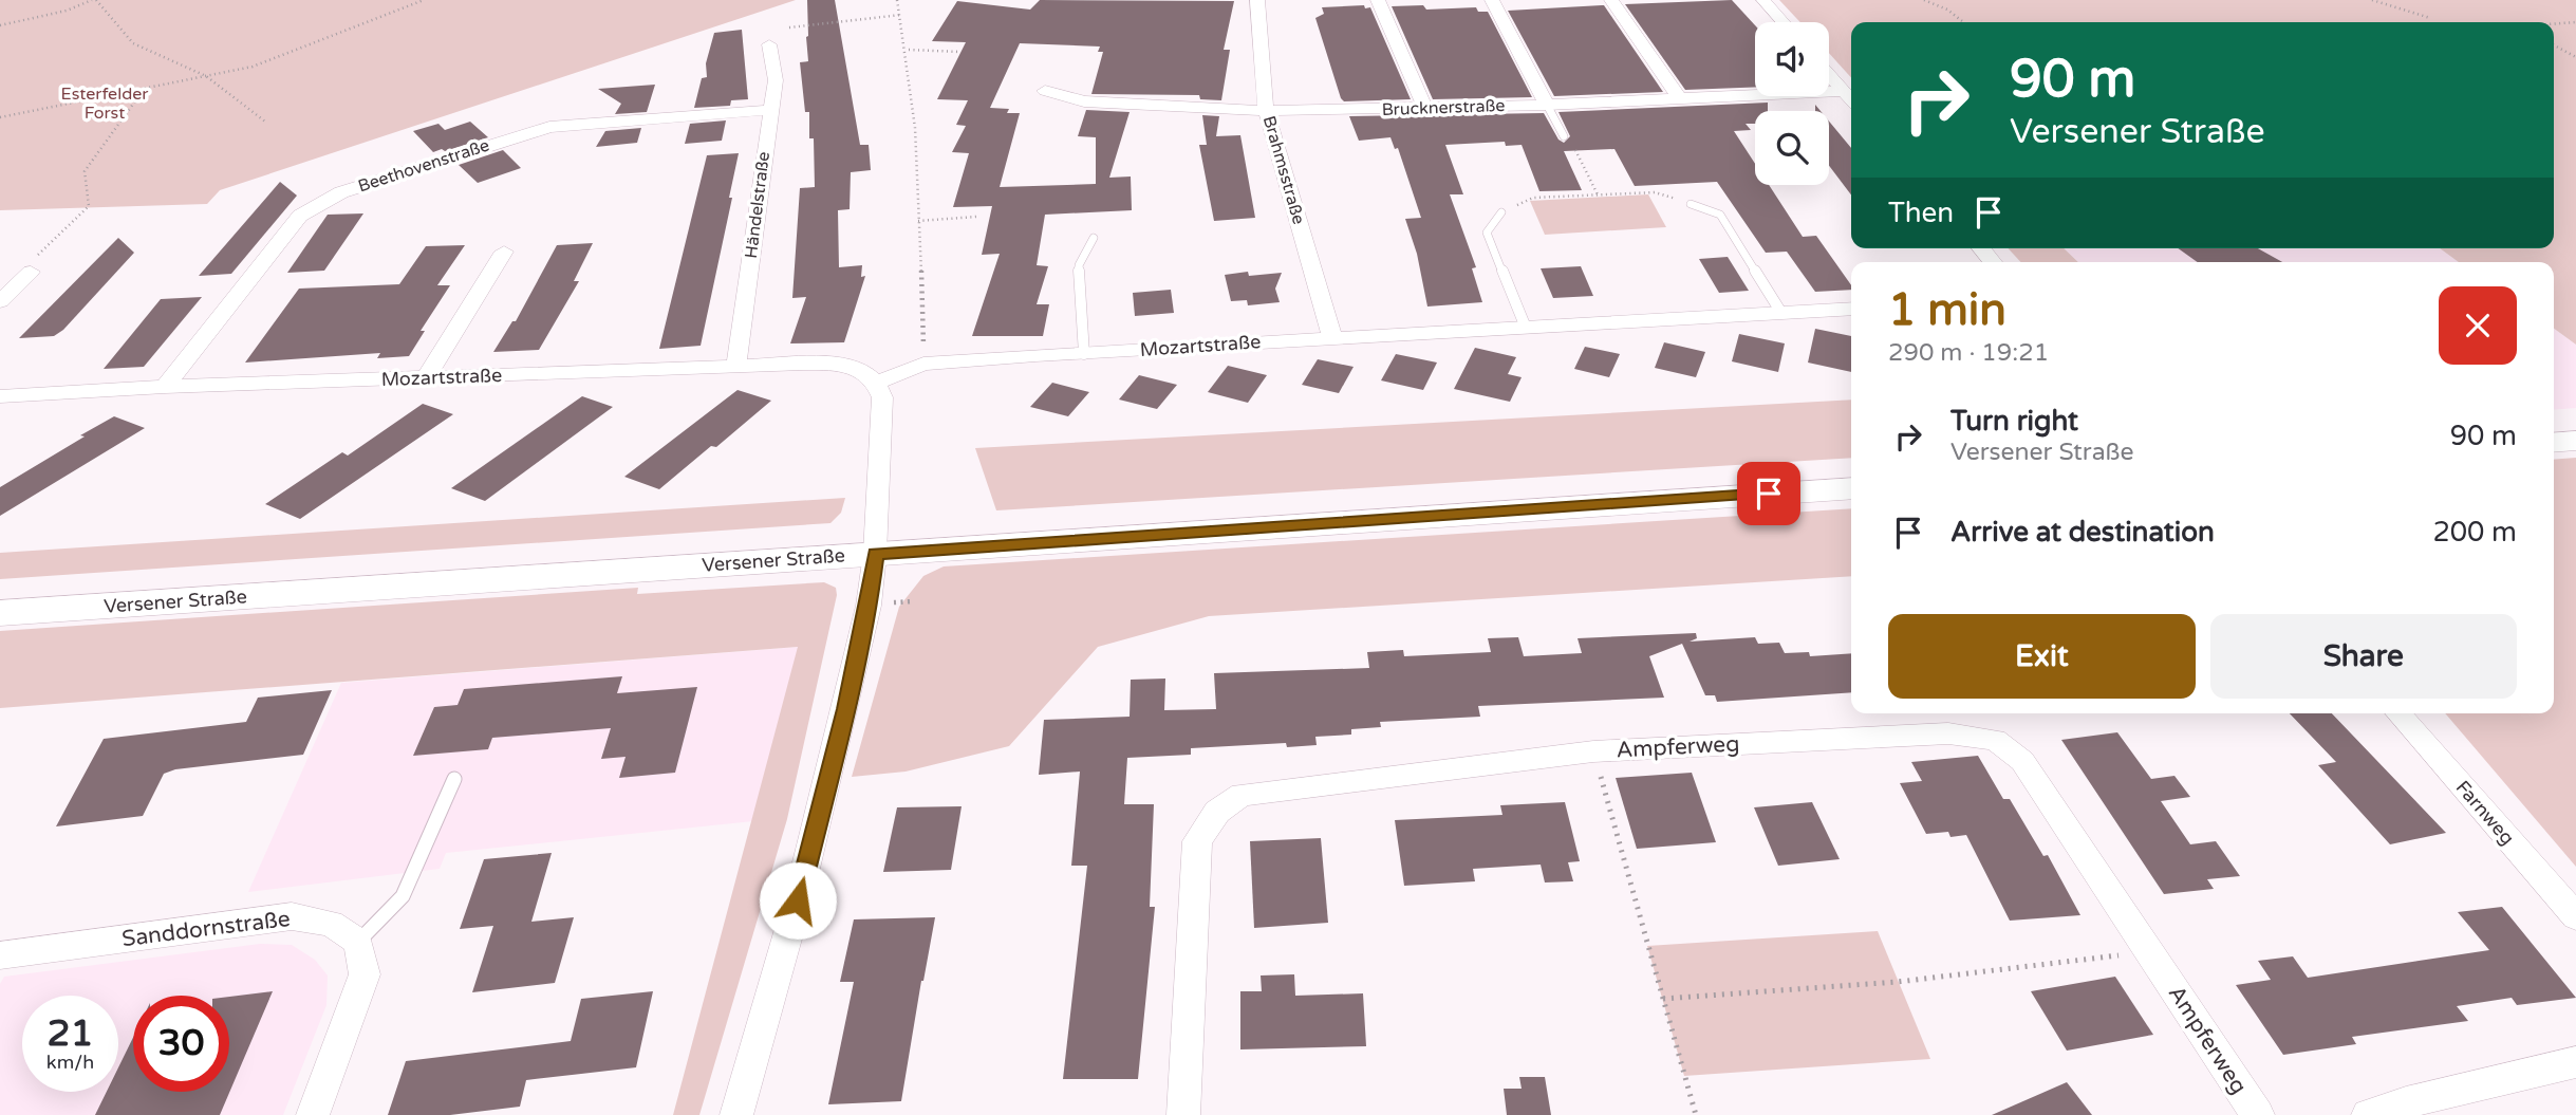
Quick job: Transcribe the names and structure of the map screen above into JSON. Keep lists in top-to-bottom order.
{
  "streets": {
    "street": [
      "Brucknerstraße",
      "Beethovenstraße",
      "Brahmsstraße",
      "Händelstraße",
      "Mozartstraße",
      "Versener Straße",
      "Ampferweg",
      "Farnweg",
      "Sanddornstraße"
    ]
  },
  "crossings": [
    ["Brucknerstraße", "Brahmsstraße"],
    ["Beethovenstraße", "Händelstraße"],
    ["Beethovenstraße", "Mozartstraße"],
    ["Brahmsstraße", "Mozartstraße"],
    ["Händelstraße", "Mozartstraße"]
  ],
  "parks": ["Esterfelder Forst"],
  "page": {
    "turn": ["90 m", "Versener Straße"],
    "then": "Then",
    "heading": ["1 min", "290 m · 19:21"],
    "list": [
      {
        "name": "Turn right",
        "note": "Versener Straße",
        "value": "90 m"
      },
      {
        "name": "Arrive at destination",
        "value": "200 m"
      }
    ],
    "buttons": ["Exit", "Share"],
    "speed": "21 km/h",
    "limit": "30"
  }
}
